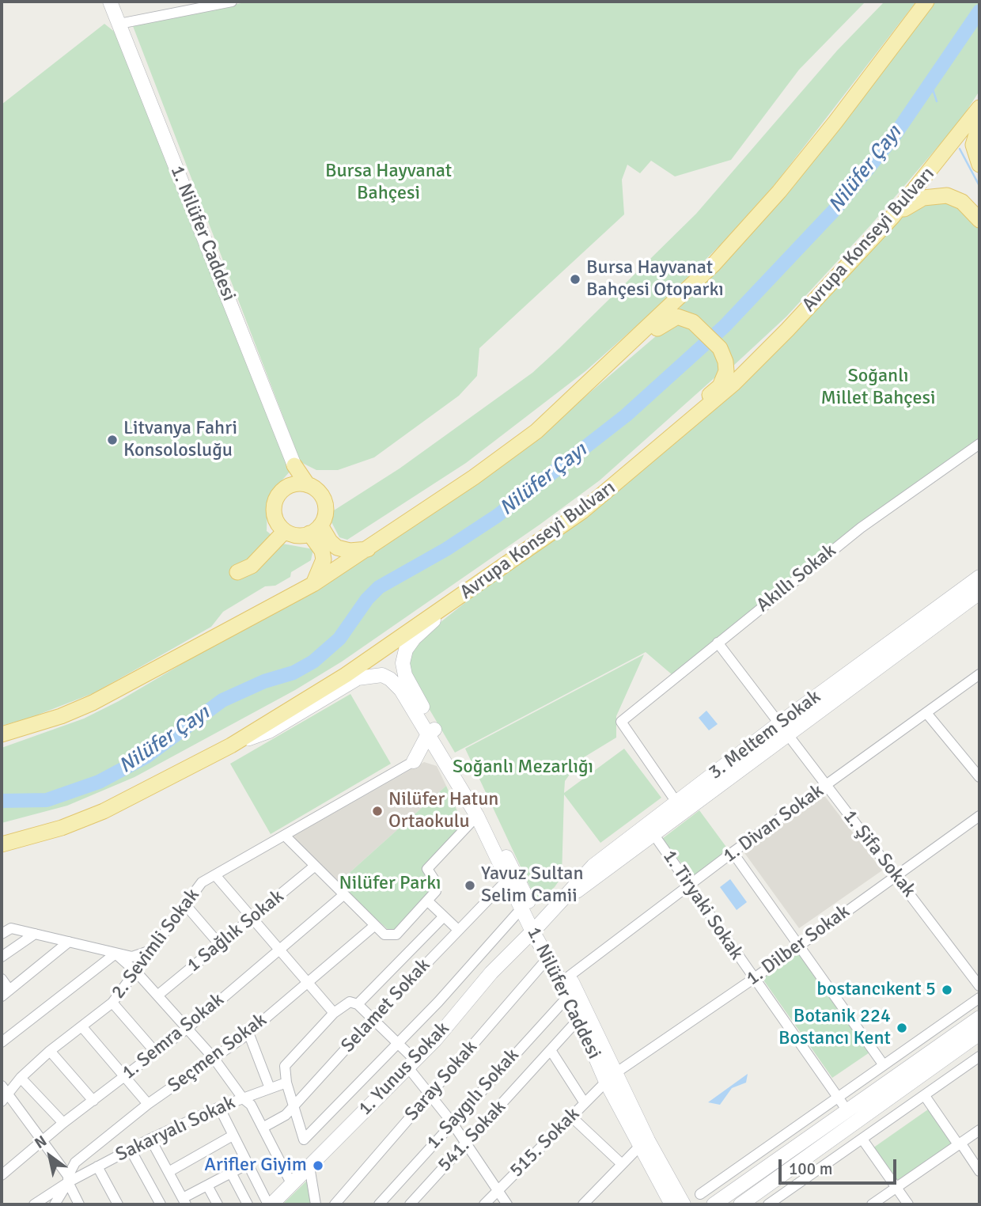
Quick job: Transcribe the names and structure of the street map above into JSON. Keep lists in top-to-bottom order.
{
  "streets": {
    "main road": [
      "1. Nilüfer Caddesi",
      "Avrupa Konseyi Bulvarı",
      "3. Meltem Sokak",
      "1. Yunus Sokak"
    ],
    "street": [
      "Akıllı Sokak",
      "1. Divan Sokak",
      "1. Şifa Sokak",
      "1. Tiryaki Sokak",
      "1 Sağlık Sokak",
      "2. Sevimli Sokak",
      "1. Dilber Sokak",
      "Selamet Sokak",
      "1. Semra Sokak",
      "Seçmen Sokak",
      "Saray Sokak",
      "1. Saygılı Sokak",
      "Sakaryalı Sokak",
      "541. Sokak",
      "515. Sokak"
    ]
  },
  "crossings": [
    ["1. Nilüfer Caddesi", "Avrupa Konseyi Bulvarı"],
    ["1. Nilüfer Caddesi", "3. Meltem Sokak"],
    ["1. Nilüfer Caddesi", "1. Divan Sokak"],
    ["1. Nilüfer Caddesi", "1. Dilber Sokak"],
    ["1. Nilüfer Caddesi", "Selamet Sokak"],
    ["1. Nilüfer Caddesi", "1. Yunus Sokak"],
    ["1. Nilüfer Caddesi", "Saray Sokak"],
    ["1. Nilüfer Caddesi", "1. Saygılı Sokak"],
    ["1. Nilüfer Caddesi", "541. Sokak"],
    ["1. Nilüfer Caddesi", "515. Sokak"],
    ["Akıllı Sokak", "3. Meltem Sokak"],
    ["Akıllı Sokak", "1. Şifa Sokak"],
    ["3. Meltem Sokak", "1. Şifa Sokak"],
    ["3. Meltem Sokak", "1. Tiryaki Sokak"],
    ["3. Meltem Sokak", "1. Yunus Sokak"],
    ["1. Divan Sokak", "1. Şifa Sokak"],
    ["1. Divan Sokak", "1. Tiryaki Sokak"],
    ["1. Şifa Sokak", "1. Dilber Sokak"],
    ["1. Tiryaki Sokak", "1. Dilber Sokak"],
    ["1. Dilber Sokak", "515. Sokak"],
    ["Seçmen Sokak", "Sakaryalı Sokak"]
  ],
  "water": ["Nilüfer Çayı"],
  "parks": [
    "Bursa Hayvanat Bahçesi",
    "Soğanlı Millet Bahçesi",
    "Soğanlı Mezarlığı",
    "Nilüfer Parkı"
  ],
  "places": [
    "Bursa Hayvanat Bahçesi Otoparkı",
    "Litvanya Fahri Konsolosluğu",
    "Nilüfer Hatun Ortaokulu",
    "Yavuz Sultan Selim Camii",
    "bostancıkent 5",
    "Botanik 224 Bostancı Kent",
    "Arifler Giyim"
  ],
  "scale_bar": "100 m",
  "north": "top left"
}
